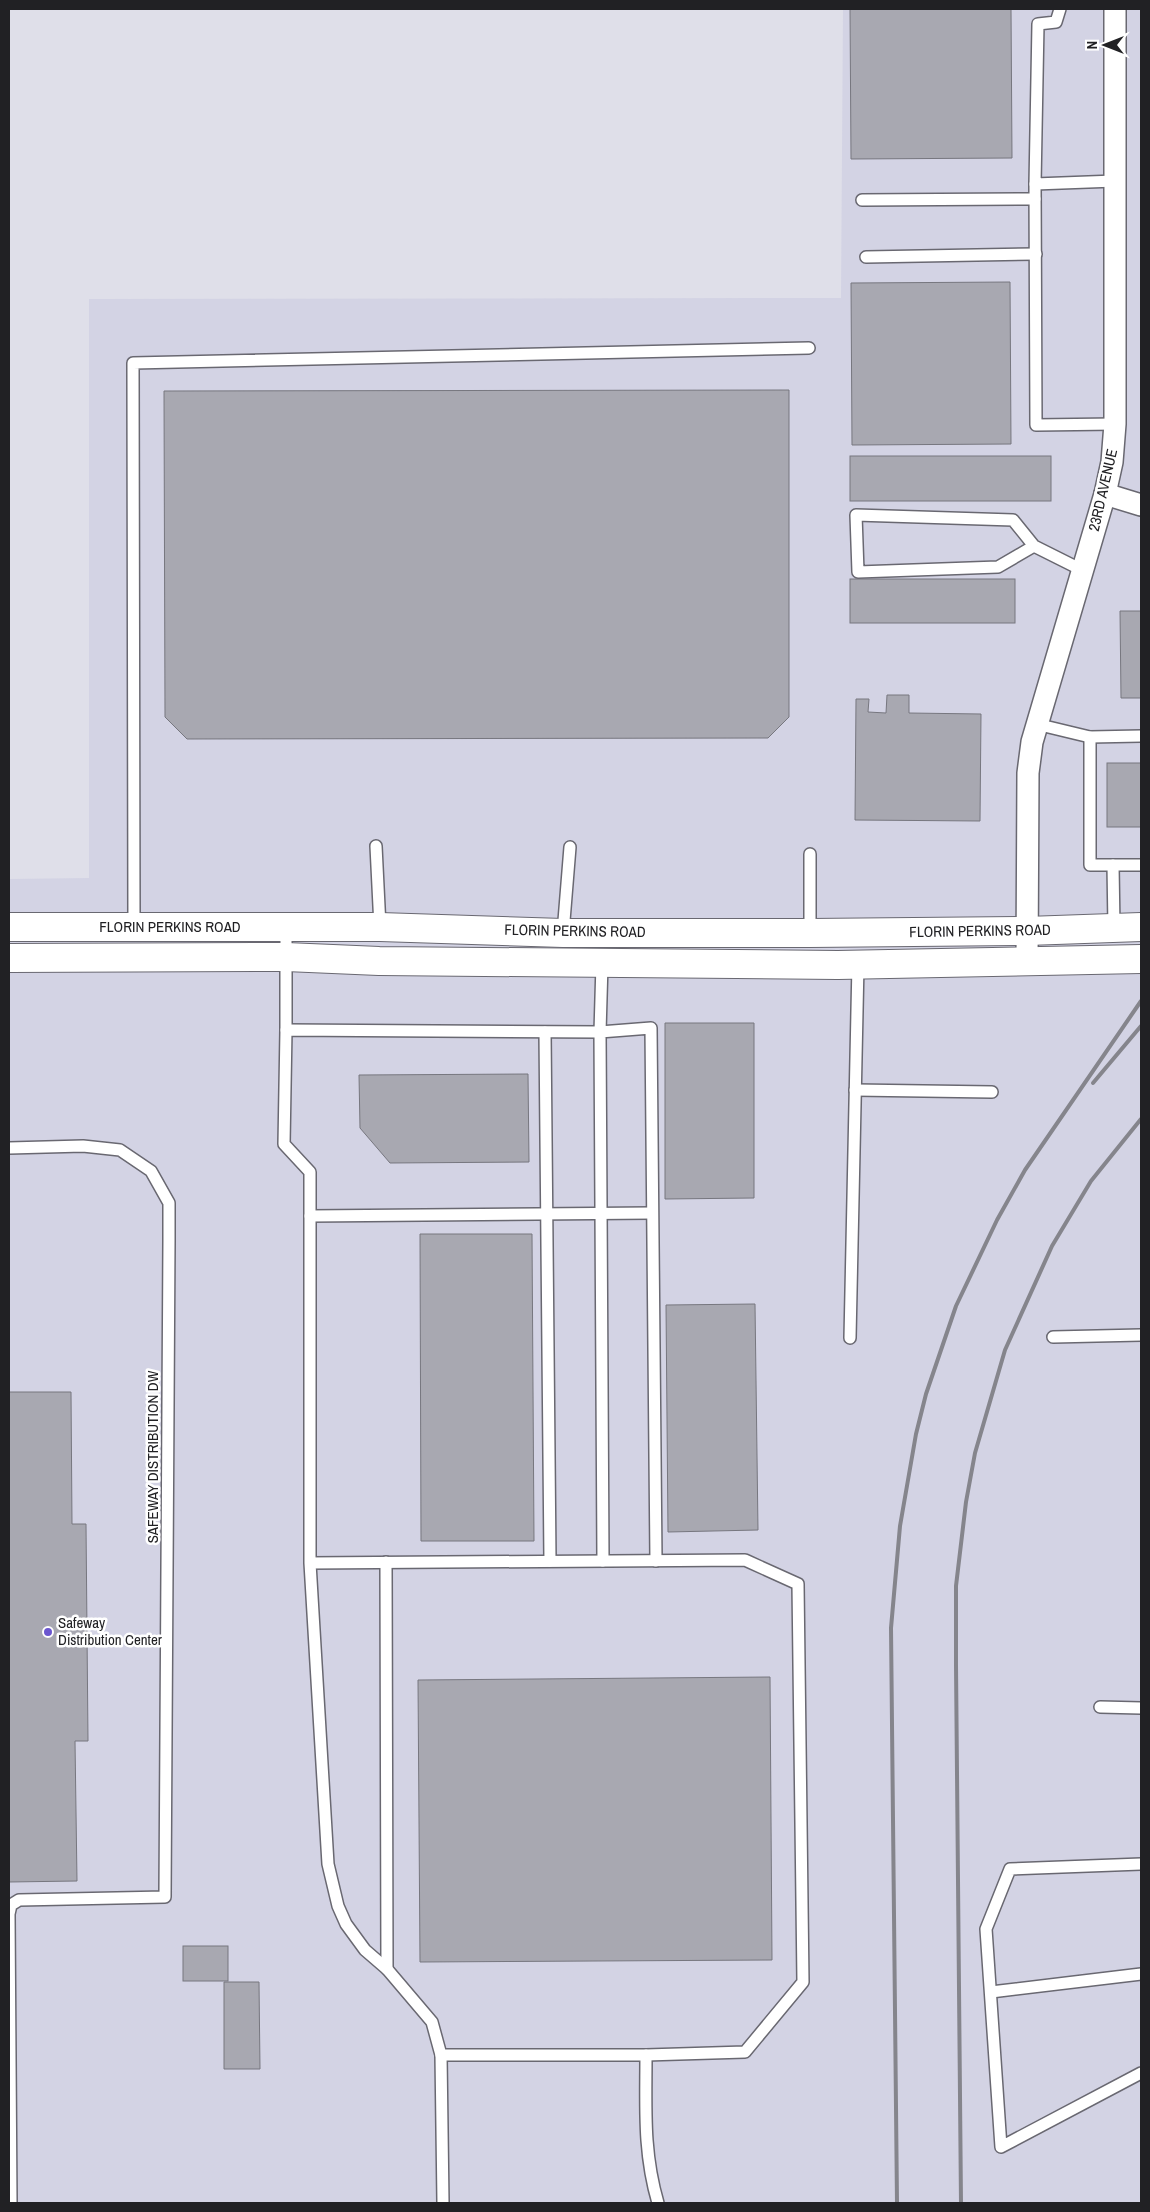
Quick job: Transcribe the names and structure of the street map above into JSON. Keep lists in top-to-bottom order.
{
  "streets": {
    "main road": ["FLORIN PERKINS ROAD"],
    "street": ["23RD AVENUE"],
    "lane": ["SAFEWAY DISTRIBUTION DW"]
  },
  "crossings": [
    ["23RD AVENUE", "FLORIN PERKINS ROAD"]
  ],
  "places": ["Safeway Distribution Center"],
  "north": "left"
}
